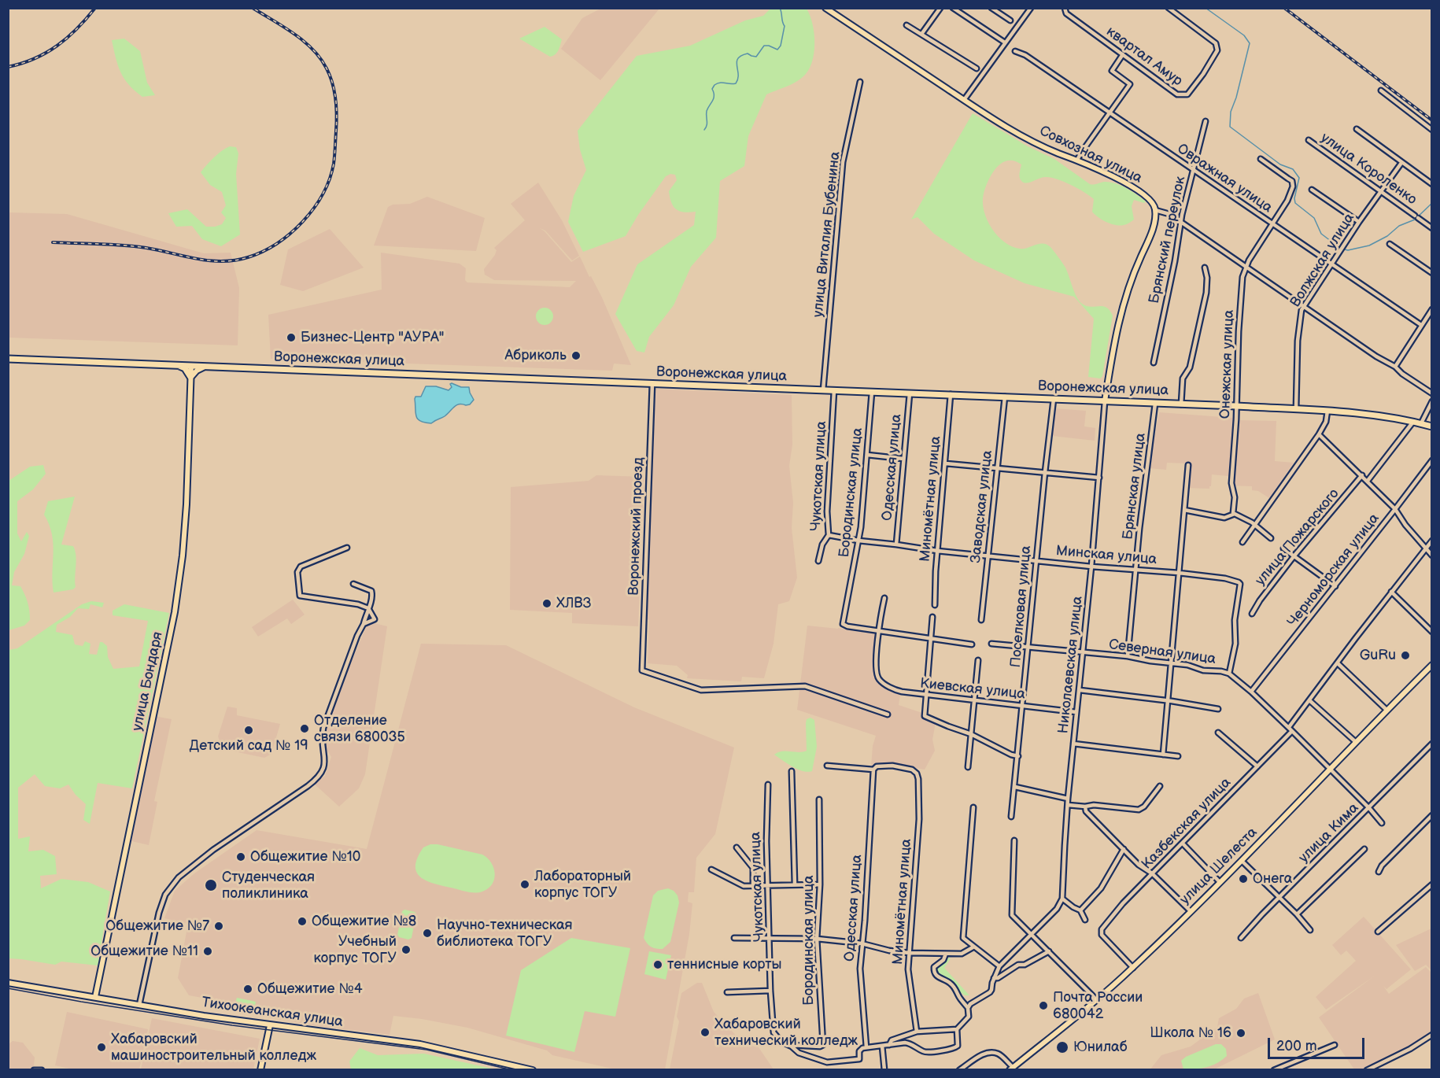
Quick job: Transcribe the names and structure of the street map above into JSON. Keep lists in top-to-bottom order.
{
  "streets": {
    "highway": ["Воронежская улица"],
    "main road": [
      "Совхозная улица",
      "улица Бондаря",
      "улица Шелеста",
      "Тихоокеанская улица"
    ],
    "street": [
      "квартал Амур",
      "улица Короленко",
      "Овражная улица",
      "улица Виталия Бубенина",
      "Брянский переулок",
      "Волжская улица",
      "Онежская улица",
      "Одесская улица",
      "Чукотская улица",
      "Брянская улица",
      "Бородинская улица",
      "Миномётная улица",
      "Заводская улица",
      "Воронежский проезд",
      "улица Пожарского",
      "Минская улица",
      "Черноморская улица",
      "Поселковая улица",
      "Северная улица",
      "Николаевская улица",
      "Киевская улица",
      "Казбекская улица",
      "улица Кима"
    ]
  },
  "crossings": [
    ["Совхозная улица", "Брянский переулок"],
    ["Совхозная улица", "Волжская улица"],
    ["Совхозная улица", "Онежская улица"],
    ["улица Короленко", "Волжская улица"],
    ["Овражная улица", "Брянский переулок"],
    ["Овражная улица", "Волжская улица"],
    ["Овражная улица", "Онежская улица"],
    ["улица Виталия Бубенина", "Воронежская улица"],
    ["Волжская улица", "Воронежская улица"],
    ["Воронежская улица", "Онежская улица"],
    ["Воронежская улица", "Одесская улица"],
    ["Воронежская улица", "Чукотская улица"],
    ["Воронежская улица", "Брянская улица"],
    ["Воронежская улица", "Бородинская улица"],
    ["Воронежская улица", "Миномётная улица"],
    ["Воронежская улица", "Заводская улица"],
    ["Воронежская улица", "Воронежский проезд"],
    ["Воронежская улица", "Поселковая улица"],
    ["Воронежская улица", "Николаевская улица"],
    ["Воронежская улица", "улица Бондаря"],
    ["Одесская улица", "Миномётная улица"],
    ["Одесская улица", "Минская улица"],
    ["Чукотская улица", "Бородинская улица"],
    ["Чукотская улица", "Минская улица"],
    ["Брянская улица", "Минская улица"],
    ["Брянская улица", "Северная улица"],
    ["Бородинская улица", "Минская улица"],
    ["Бородинская улица", "Киевская улица"],
    ["Миномётная улица", "Минская улица"],
    ["Заводская улица", "Минская улица"],
    ["Минская улица", "Поселковая улица"],
    ["Минская улица", "Северная улица"],
    ["Минская улица", "Николаевская улица"],
    ["Черноморская улица", "Северная улица"],
    ["Поселковая улица", "Северная улица"],
    ["Поселковая улица", "Киевская улица"],
    ["Северная улица", "Николаевская улица"],
    ["Северная улица", "Казбекская улица"],
    ["Северная улица", "улица Кима"],
    ["Северная улица", "улица Шелеста"],
    ["Николаевская улица", "Киевская улица"],
    ["улица Бондаря", "Тихоокеанская улица"],
    ["Казбекская улица", "улица Шелеста"]
  ],
  "places": [
    "Бизнес-Центр \"АУРА\"",
    "Абриколь",
    "ХЛВЗ",
    "GuRu",
    "Отделение связи 680035",
    "Детский сад № 19",
    "Общежитие №10",
    "Онега",
    "Лабораторный корпус ТОГУ",
    "Студенческая поликлиника",
    "Общежитие №8",
    "Общежитие №7",
    "Научно-техническая библиотека ТОГУ",
    "Учебный корпус ТОГУ",
    "Общежитие №11",
    "теннисные корты",
    "Общежитие №4",
    "Почта России 680042",
    "Хабаровский технический колледж",
    "Школа № 16",
    "Хабаровский машиностроительный колледж",
    "Юнилаб"
  ],
  "scale_bar": "200 m"
}
